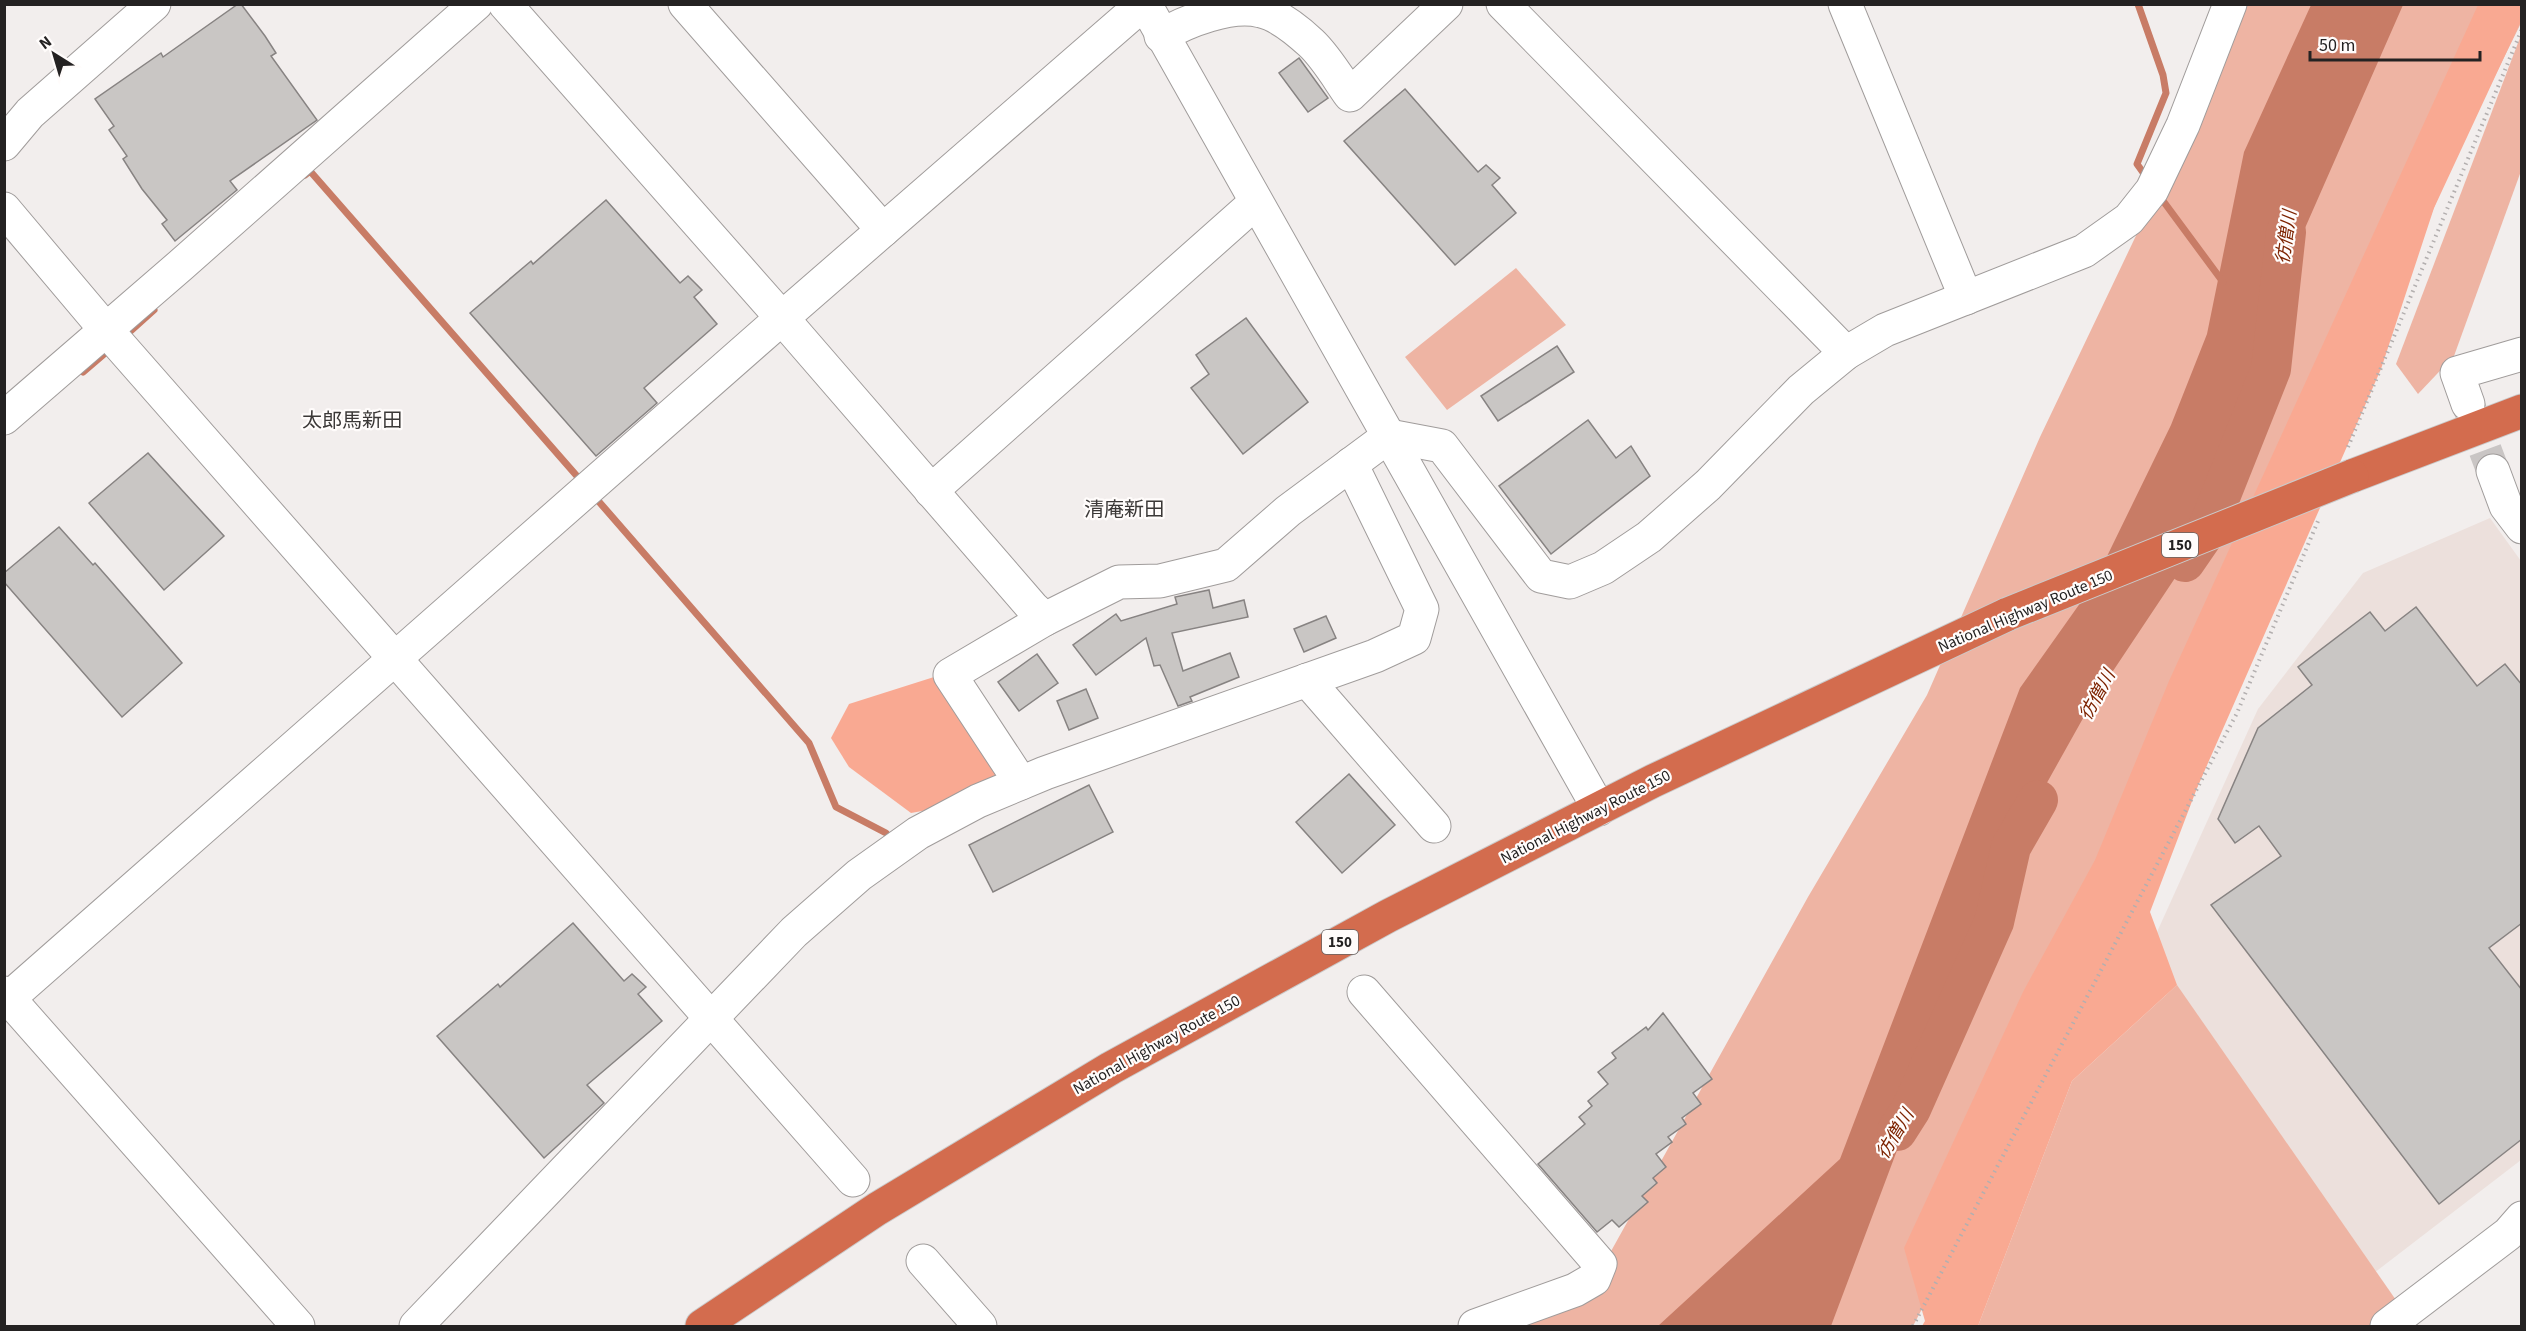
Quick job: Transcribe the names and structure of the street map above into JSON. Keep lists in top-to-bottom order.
{
  "streets": {
    "highway": ["150", "National Highway Route 150"]
  },
  "districts": ["太郎馬新田", "清庵新田"],
  "water": ["彷僧川"],
  "scale_bar": "50 m",
  "north": "top left"
}
